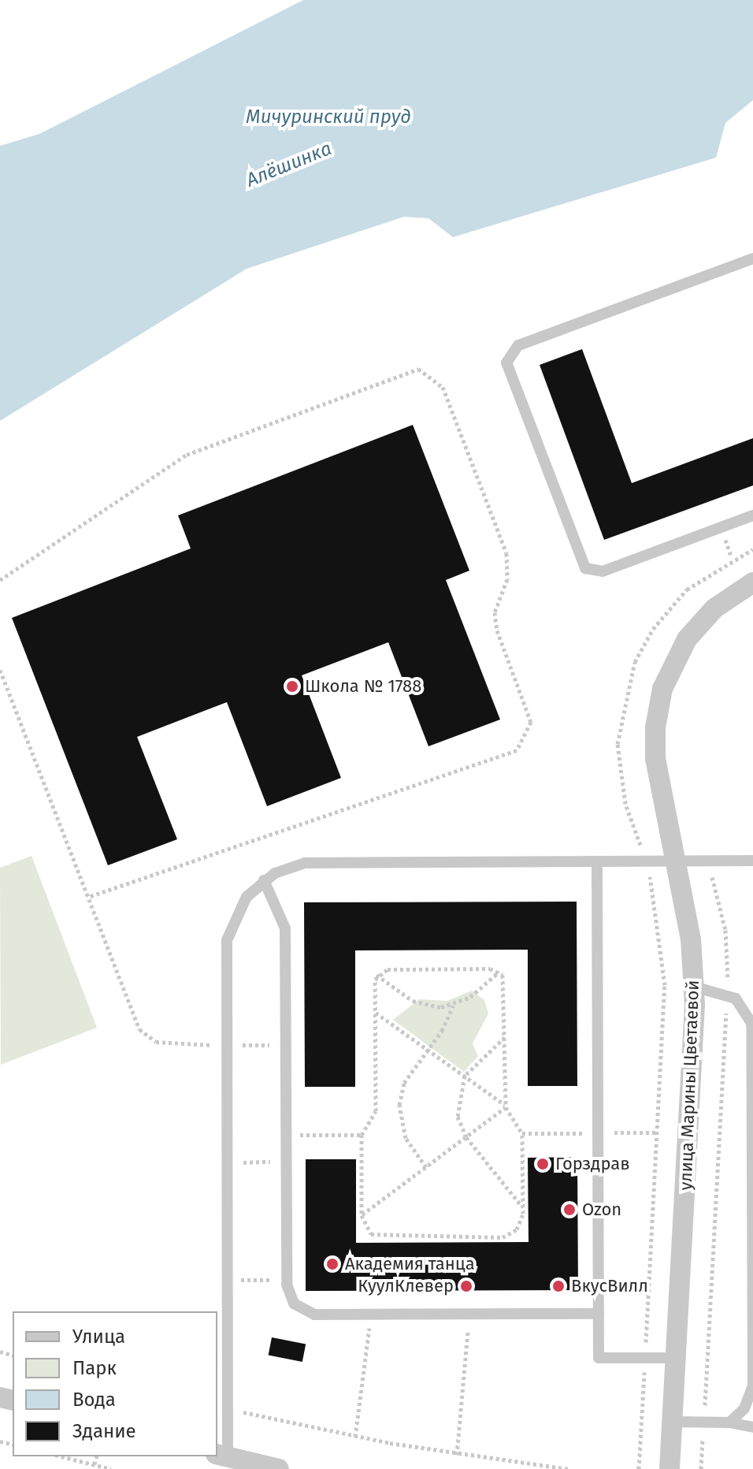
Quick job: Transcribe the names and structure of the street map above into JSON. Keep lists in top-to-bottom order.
{
  "streets": {
    "street": ["улица Марины Цветаевой"]
  },
  "water": ["Мичуринский пруд", "Алёшинка"],
  "places": [
    "Школа № 1788",
    "Горздрав",
    "Ozon",
    "Академия танца",
    "КуулКлевер",
    "ВкусВилл"
  ],
  "legend": [
    "Улица",
    "Парк",
    "Вода",
    "Здание"
  ]
}
